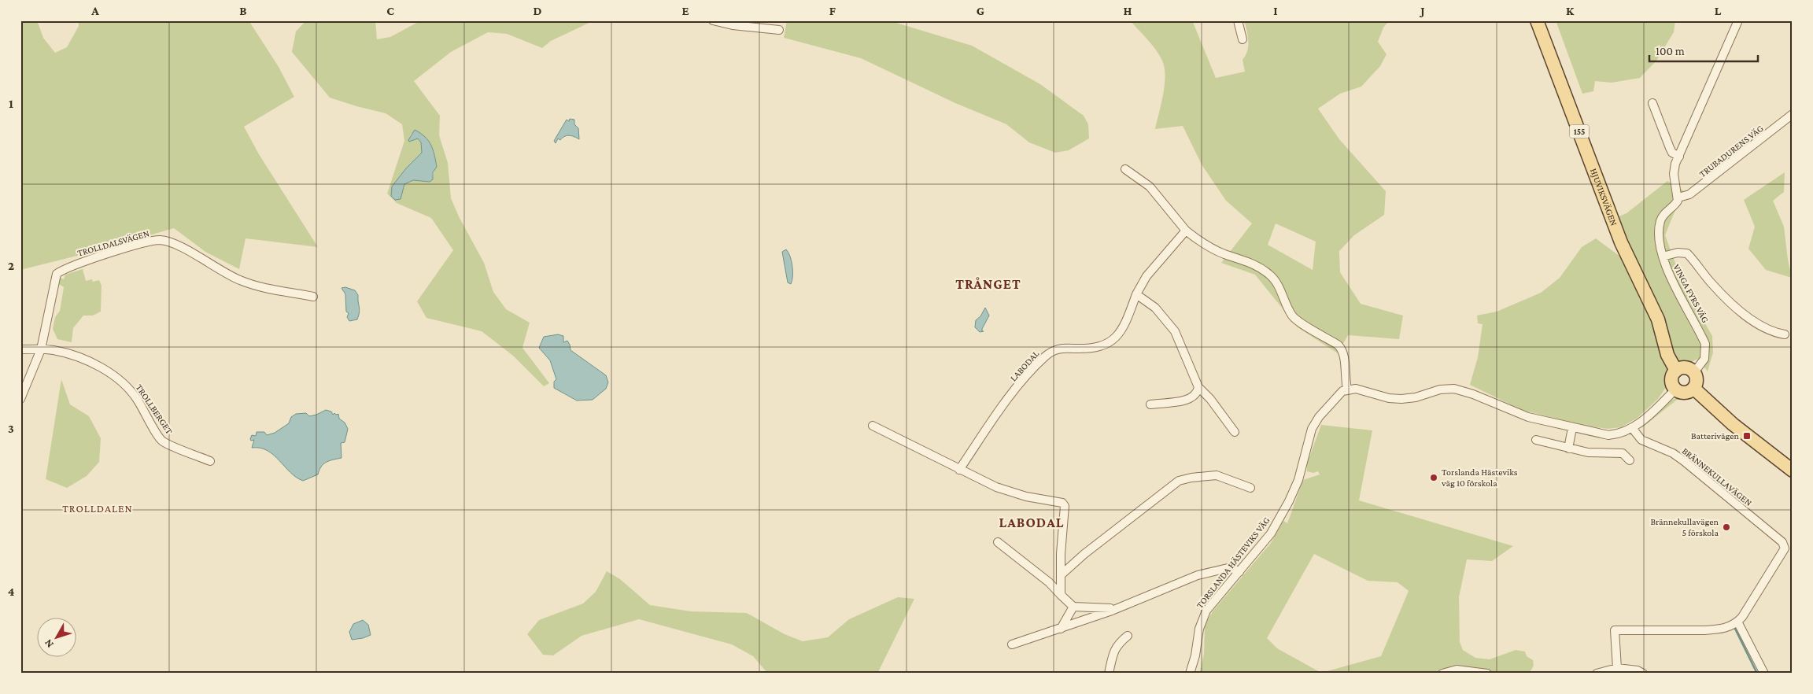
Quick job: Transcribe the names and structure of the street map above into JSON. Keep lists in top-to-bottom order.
{
  "streets": {
    "main road": ["155", "HJUVIKSVÄGEN"],
    "street": [
      "TRUBADURENS VÄG",
      "TROLLDALSVÄGEN",
      "VINGA FYRS VÄG",
      "LABODAL",
      "TROLLBERGET",
      "BRÄNNEKULLAVÄGEN",
      "TORSLANDA HÄSTEVIKS VÄG"
    ]
  },
  "crossings": [
    ["TRUBADURENS VÄG", "VINGA FYRS VÄG"],
    ["HJUVIKSVÄGEN", "VINGA FYRS VÄG"],
    ["TROLLDALSVÄGEN", "TROLLBERGET"]
  ],
  "districts": ["TRÅNGET", "TROLLDALEN", "LABODAL"],
  "places": {
    "transit": ["Batterivägen"],
    "other": ["Torslanda Hästeviks väg 10 förskola", "Brännekullavägen 5 förskola"]
  },
  "scale_bar": "100 m",
  "north": "bottom left",
  "grid": {
    "columns": [
      "A",
      "B",
      "C",
      "D",
      "E",
      "F",
      "G",
      "H",
      "I",
      "J",
      "K",
      "L"
    ],
    "rows": [
      "1",
      "2",
      "3",
      "4"
    ]
  }
}
